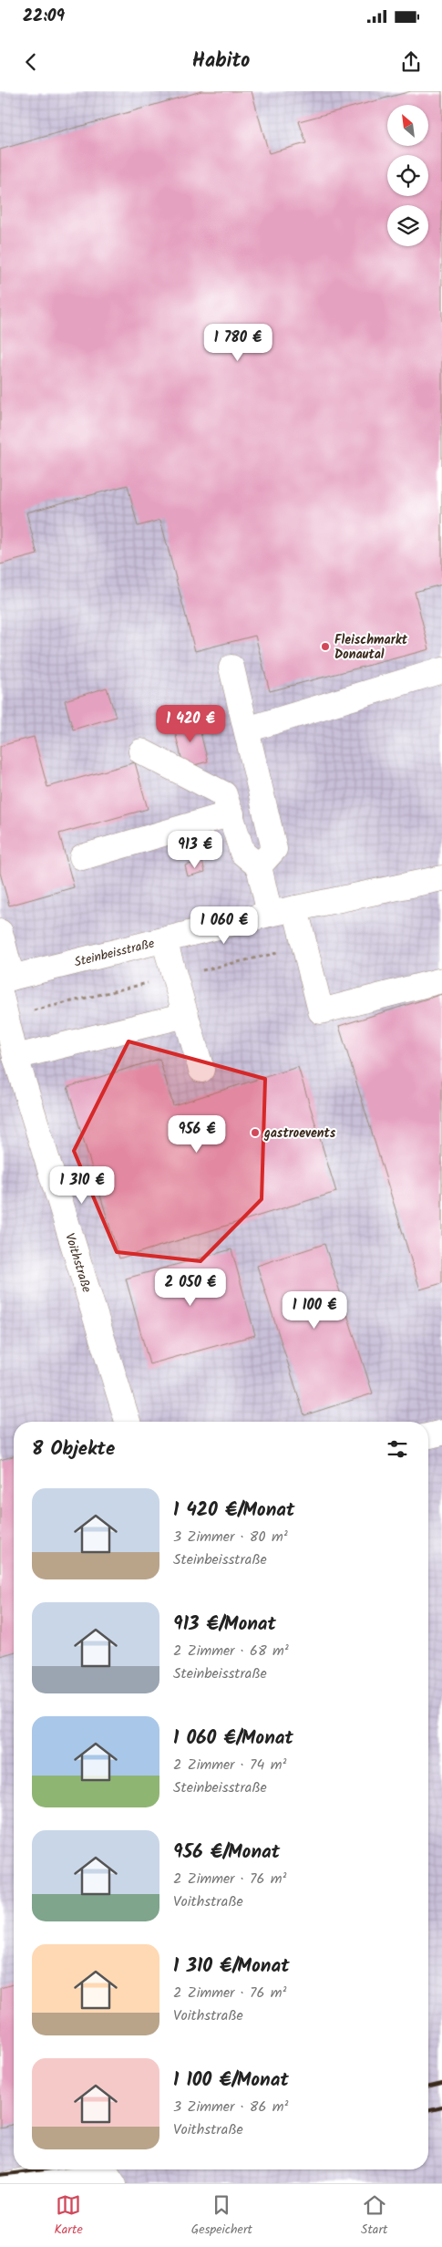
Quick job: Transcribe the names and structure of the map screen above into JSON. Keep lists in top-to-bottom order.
{
  "streets": {
    "street": ["Steinbeisstraße", "Voithstraße"]
  },
  "crossings": [
    ["Steinbeisstraße", "Voithstraße"]
  ],
  "places": ["Fleischmarkt Donautal", "gastroevents"],
  "north": "top left",
  "page": {
    "status": "22:09",
    "header": "Habito",
    "price": [
      "1 780 €",
      "1 420 €",
      "913 €",
      "1 060 €",
      "956 €",
      "1 310 €",
      "2 050 €",
      "1 100 €"
    ],
    "heading": "8 Objekte",
    "list": [
      {
        "name": "1 420 €/Monat",
        "note": "3 Zimmer · 80 m² · Steinbeisstraße"
      },
      {
        "name": "913 €/Monat",
        "note": "2 Zimmer · 68 m² · Steinbeisstraße"
      },
      {
        "name": "1 060 €/Monat",
        "note": "2 Zimmer · 74 m² · Steinbeisstraße"
      },
      {
        "name": "956 €/Monat",
        "note": "2 Zimmer · 76 m² · Voithstraße"
      },
      {
        "name": "1 310 €/Monat",
        "note": "2 Zimmer · 76 m² · Voithstraße"
      },
      {
        "name": "1 100 €/Monat",
        "note": "3 Zimmer · 86 m² · Voithstraße"
      }
    ],
    "tabs": ["Karte", "Gespeichert", "Start"]
  }
}
